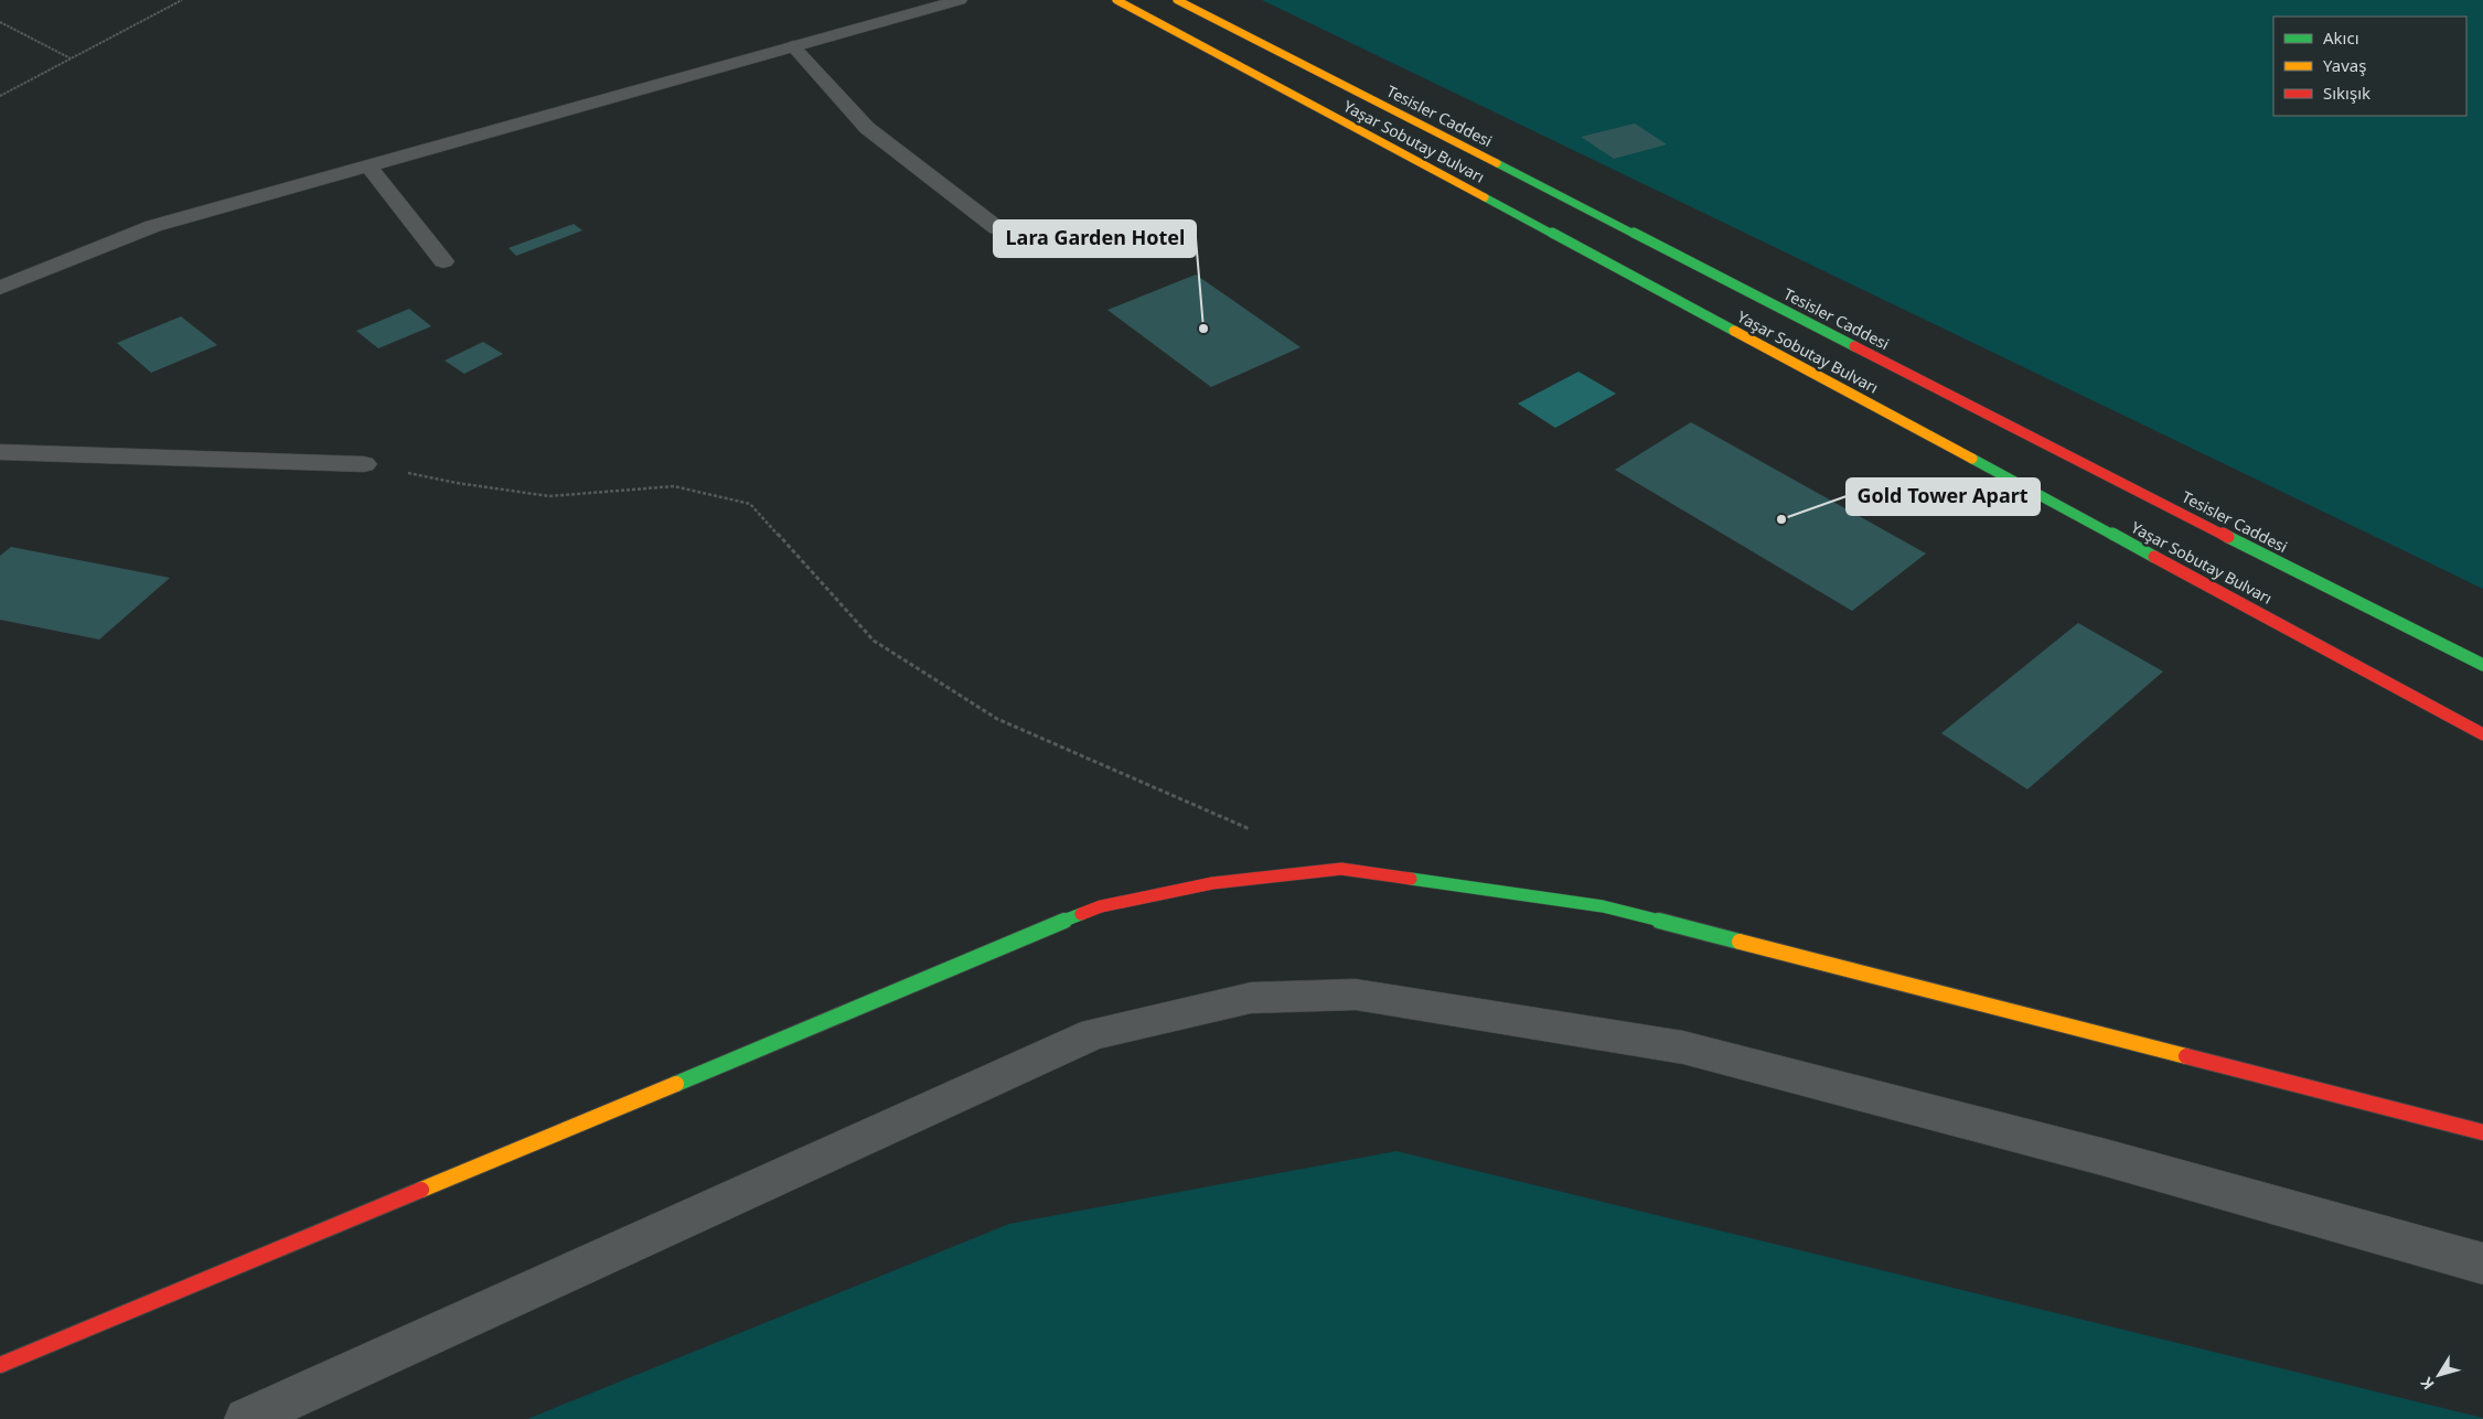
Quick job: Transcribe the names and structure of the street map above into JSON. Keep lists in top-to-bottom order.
{
  "streets": {
    "main road": ["Tesisler Caddesi", "Yaşar Sobutay Bulvarı"]
  },
  "places": ["Lara Garden Hotel", "Gold Tower Apart"],
  "legend": ["Akıcı", "Yavaş", "Sıkışık"],
  "north": "bottom left"
}
